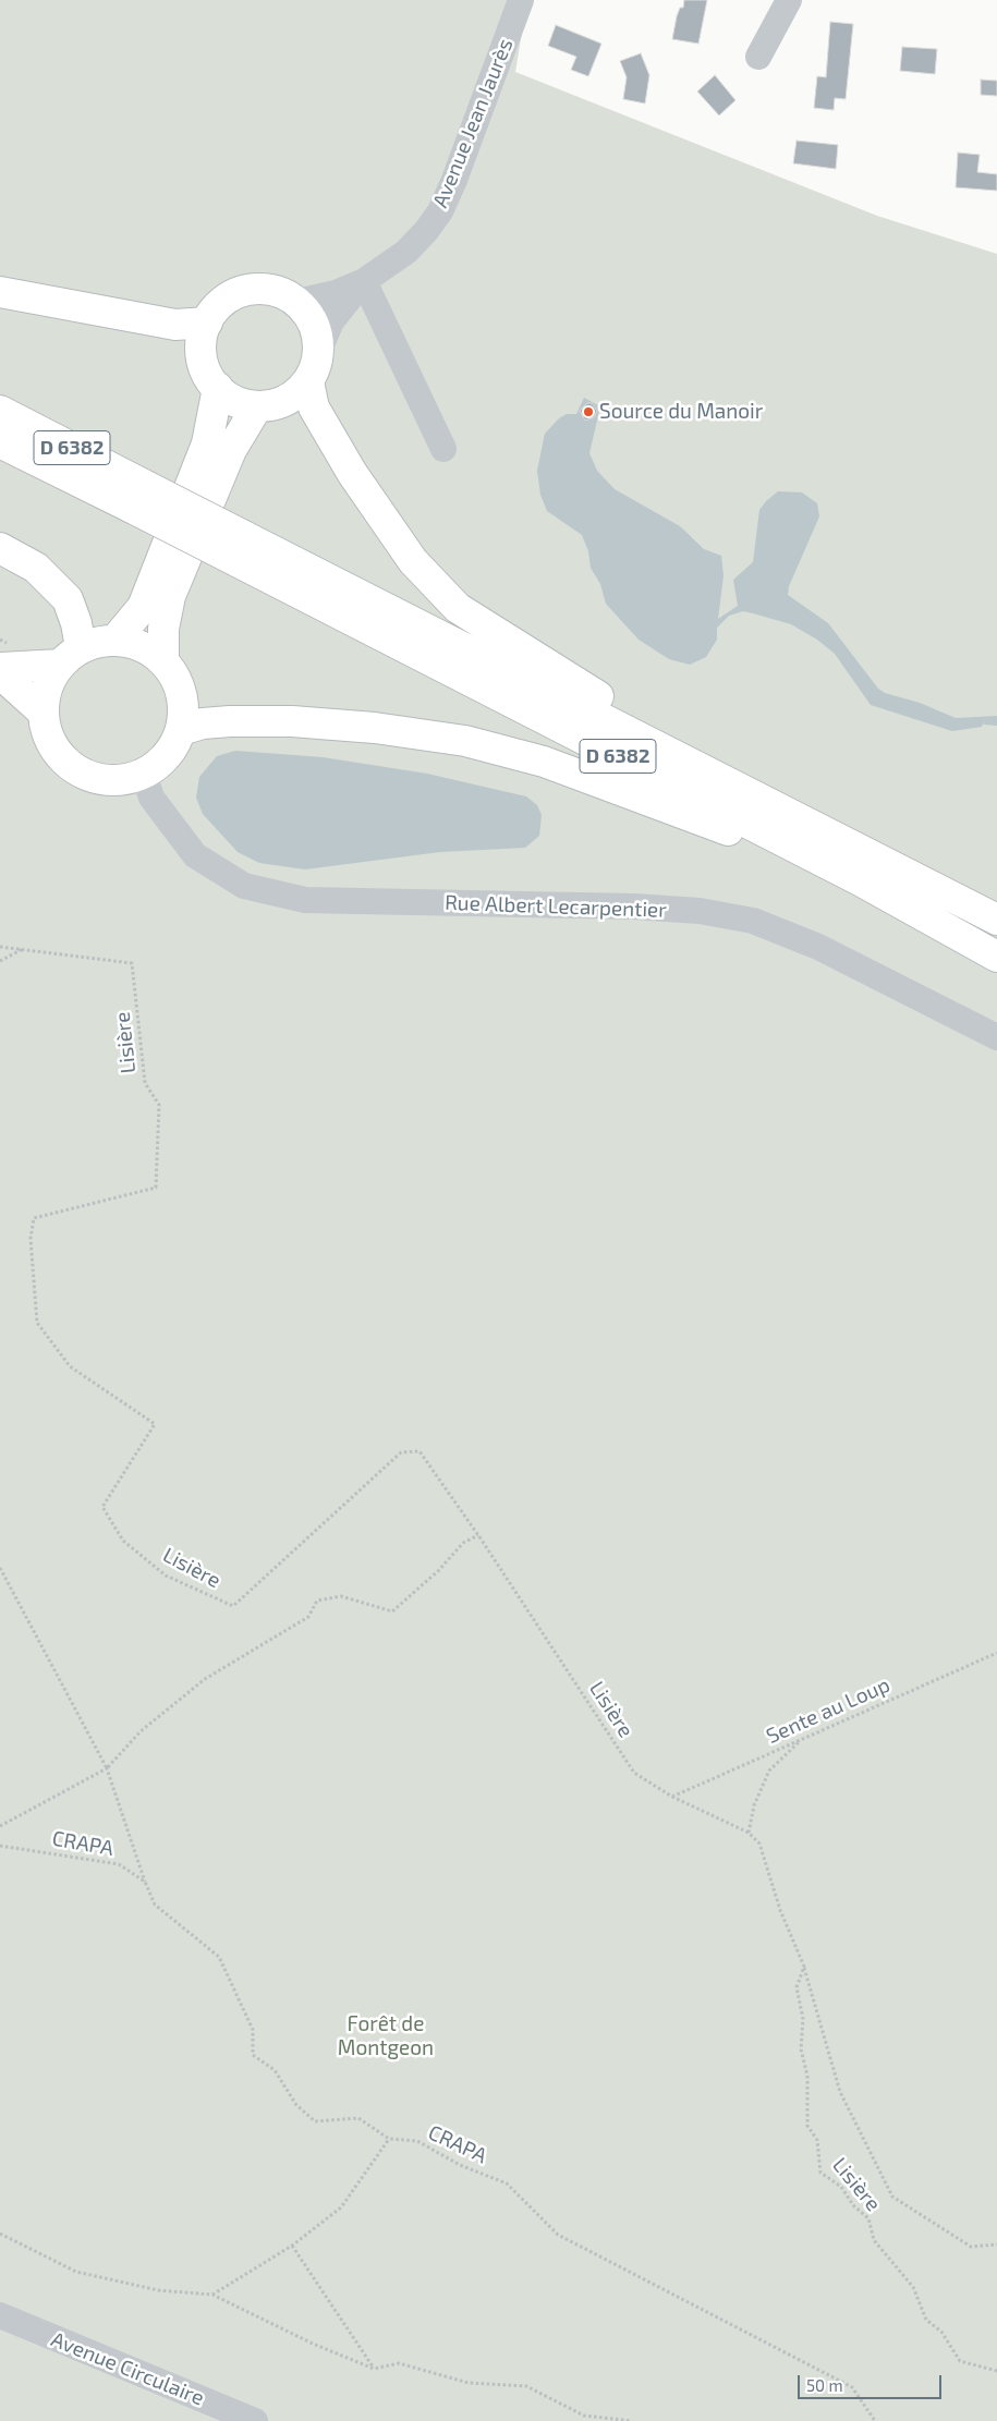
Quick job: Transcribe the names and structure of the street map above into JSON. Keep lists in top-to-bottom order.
{
  "streets": {
    "main road": ["D 6382"],
    "street": ["Avenue Jean Jaurès", "Rue Albert Lecarpentier", "Avenue Circulaire"],
    "path": ["Lisière", "Sente au Loup", "CRAPA"]
  },
  "crossings": [
    ["Lisière", "Sente au Loup"]
  ],
  "parks": ["Forêt de Montgeon"],
  "places": ["Source du Manoir"],
  "scale_bar": "50 m"
}
